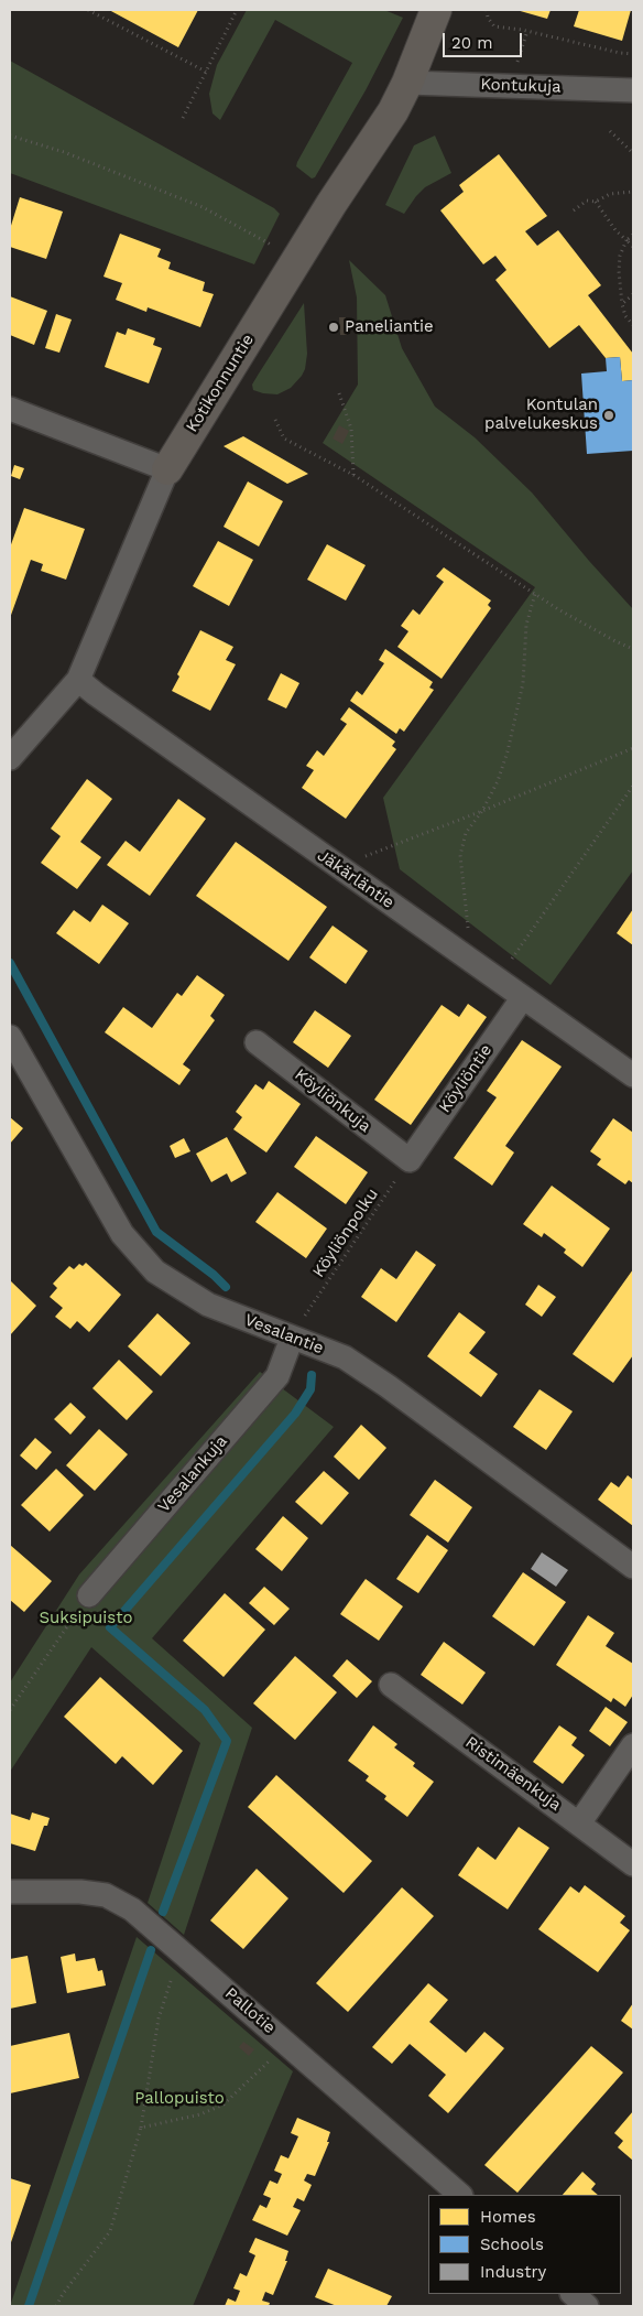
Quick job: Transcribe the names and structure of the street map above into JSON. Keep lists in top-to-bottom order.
{
  "streets": {
    "street": [
      "Kontukuja",
      "Kotikonnuntie",
      "Jäkärläntie",
      "Köyliöntie",
      "Köyliönkuja",
      "Vesalantie",
      "Vesalankuja",
      "Ristimäenkuja",
      "Pallotie"
    ],
    "path": ["Köyliönpolku"]
  },
  "crossings": [
    ["Kontukuja", "Kotikonnuntie"],
    ["Kotikonnuntie", "Jäkärläntie"],
    ["Jäkärläntie", "Köyliöntie"],
    ["Köyliöntie", "Köyliönkuja"],
    ["Köyliöntie", "Köyliönpolku"],
    ["Köyliönkuja", "Köyliönpolku"]
  ],
  "parks": ["Suksipuisto", "Pallopuisto"],
  "places": ["Paneliantie", "Kontulan palvelukeskus"],
  "legend": ["Homes", "Schools", "Industry"],
  "scale_bar": "20 m"
}
